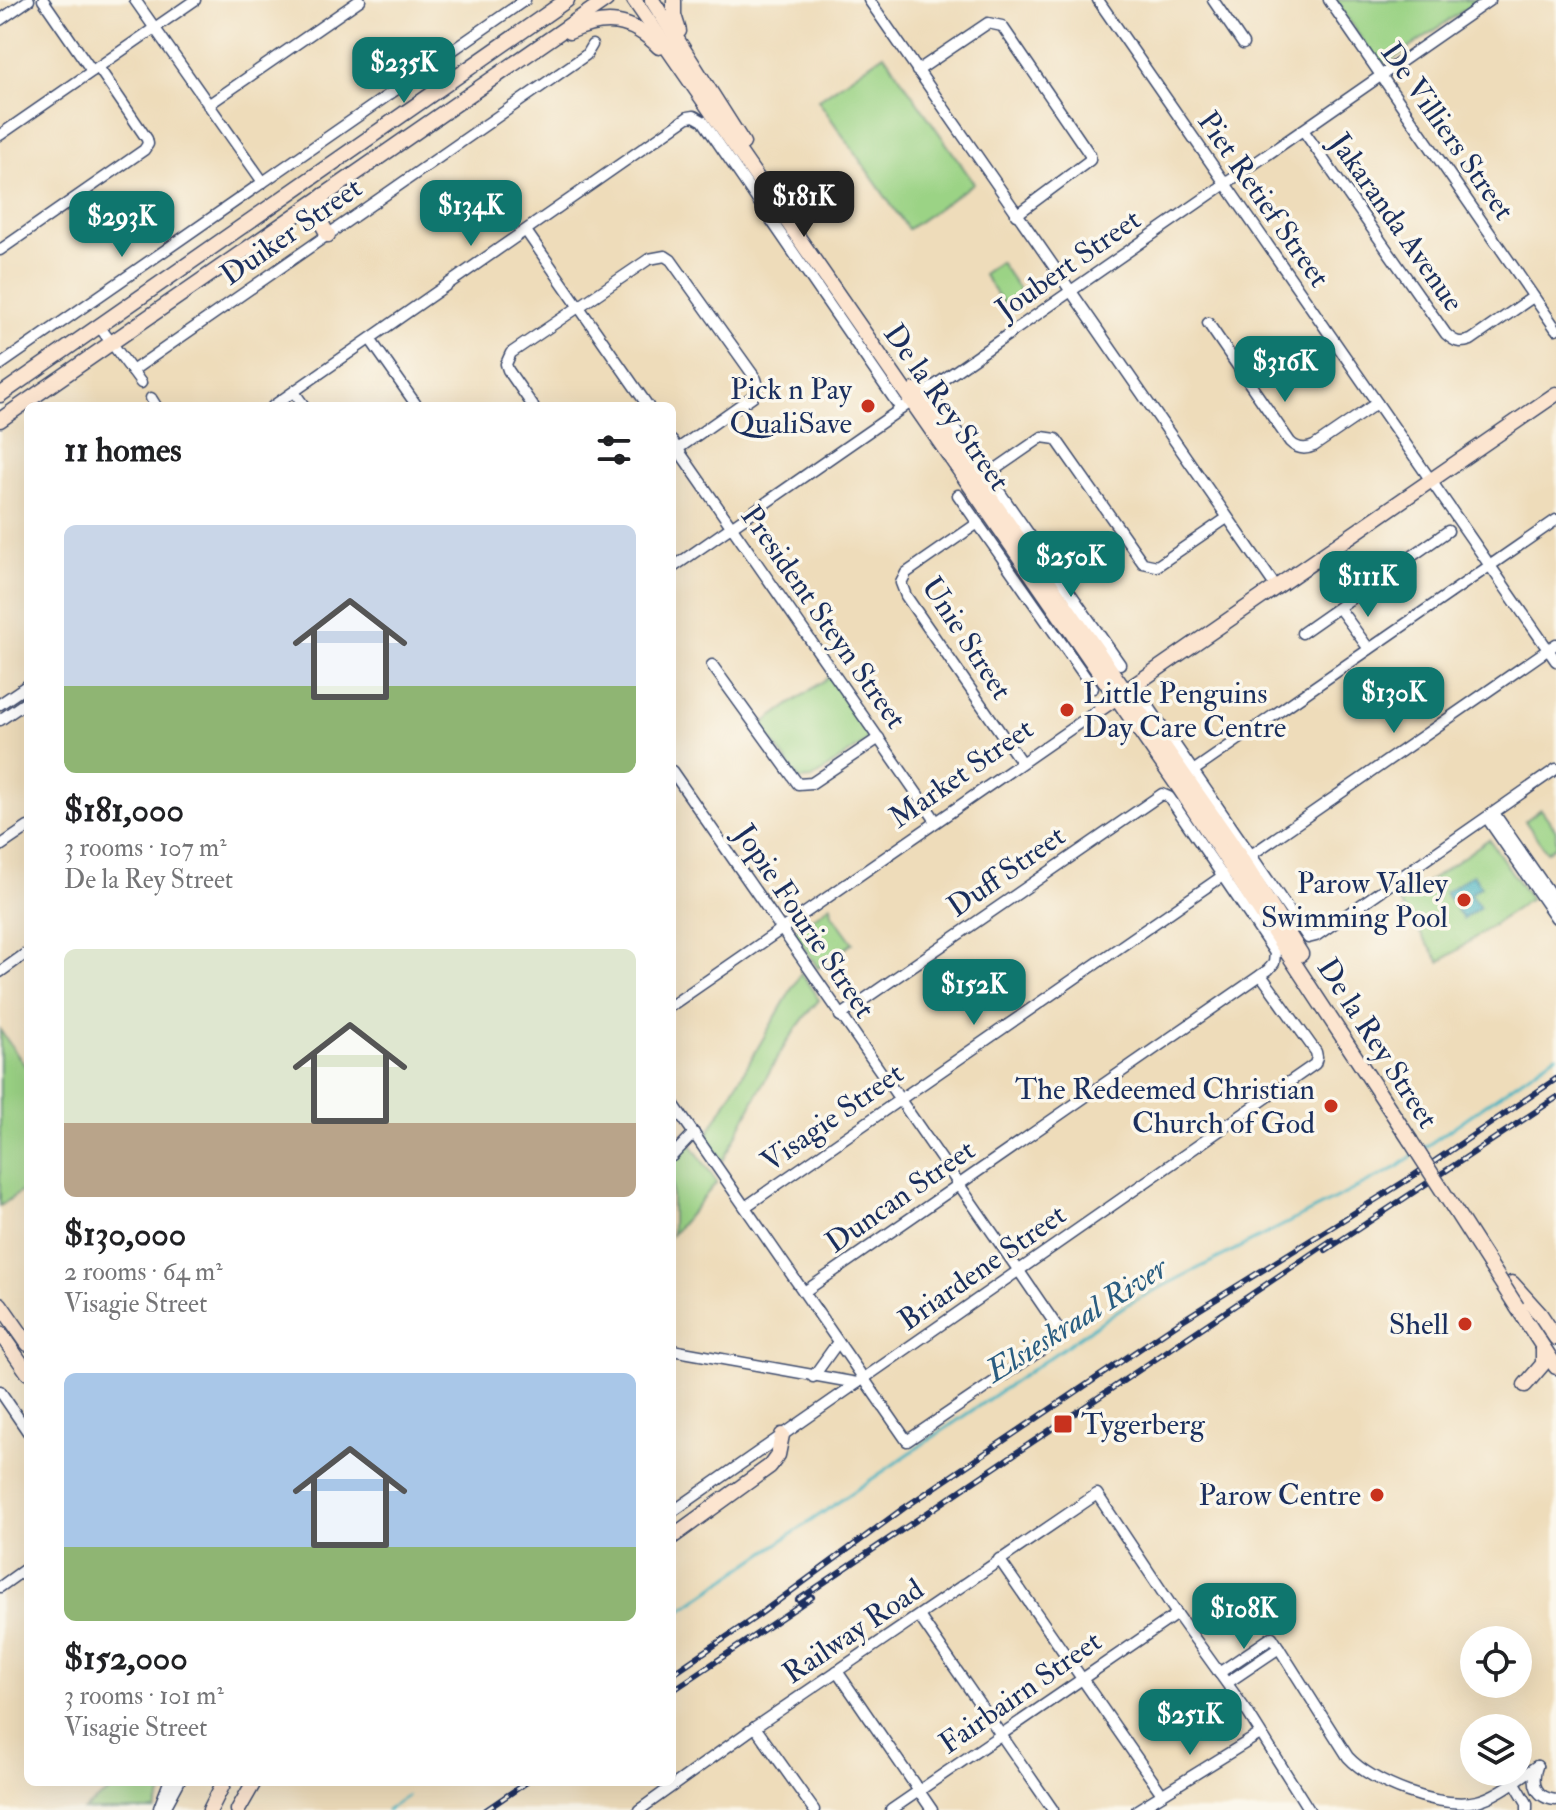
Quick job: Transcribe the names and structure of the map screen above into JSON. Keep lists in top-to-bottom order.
{
  "streets": {
    "main road": ["De la Rey Street", "Market Street"],
    "street": [
      "De Villiers Street",
      "Piet Retief Street",
      "Jakaranda Avenue",
      "Duiker Street",
      "Joubert Street",
      "President Steyn Street",
      "Unie Street",
      "Duff Street",
      "Jopie Fourie Street",
      "Visagie Street",
      "Duncan Street",
      "Briardene Street",
      "Railway Road",
      "Fairbairn Street"
    ]
  },
  "crossings": [
    ["De Villiers Street", "Jakaranda Avenue"],
    ["De Villiers Street", "Joubert Street"],
    ["Piet Retief Street", "Joubert Street"],
    ["Piet Retief Street", "Market Street"],
    ["Jakaranda Avenue", "Joubert Street"],
    ["Joubert Street", "De la Rey Street"],
    ["Joubert Street", "President Steyn Street"],
    ["De la Rey Street", "Unie Street"],
    ["De la Rey Street", "Market Street"],
    ["De la Rey Street", "Duff Street"],
    ["De la Rey Street", "Visagie Street"],
    ["De la Rey Street", "Duncan Street"],
    ["De la Rey Street", "Briardene Street"],
    ["President Steyn Street", "Market Street"],
    ["Unie Street", "Market Street"],
    ["Market Street", "Jopie Fourie Street"],
    ["Duff Street", "Jopie Fourie Street"],
    ["Jopie Fourie Street", "Visagie Street"],
    ["Jopie Fourie Street", "Duncan Street"],
    ["Jopie Fourie Street", "Briardene Street"],
    ["Railway Road", "Fairbairn Street"]
  ],
  "water": ["Elsieskraal River"],
  "places": {
    "other": [
      "Pick n Pay QualiSave",
      "Little Penguins Day Care Centre",
      "Parow Valley Swimming Pool",
      "The Redeemed Christian Church of God",
      "Shell",
      "Parow Centre"
    ],
    "transit": ["Tygerberg"]
  },
  "page": {
    "price": [
      "$235K",
      "$181K",
      "$134K",
      "$293K",
      "$316K",
      "$250K",
      "$111K",
      "$130K",
      "$152K",
      "$108K",
      "$251K"
    ],
    "heading": "11 homes",
    "list": [
      {
        "name": "$181,000",
        "note": "3 rooms · 107 m² · De la Rey Street"
      },
      {
        "name": "$130,000",
        "note": "2 rooms · 64 m² · Visagie Street"
      },
      {
        "name": "$152,000",
        "note": "3 rooms · 101 m² · Visagie Street"
      }
    ]
  }
}
